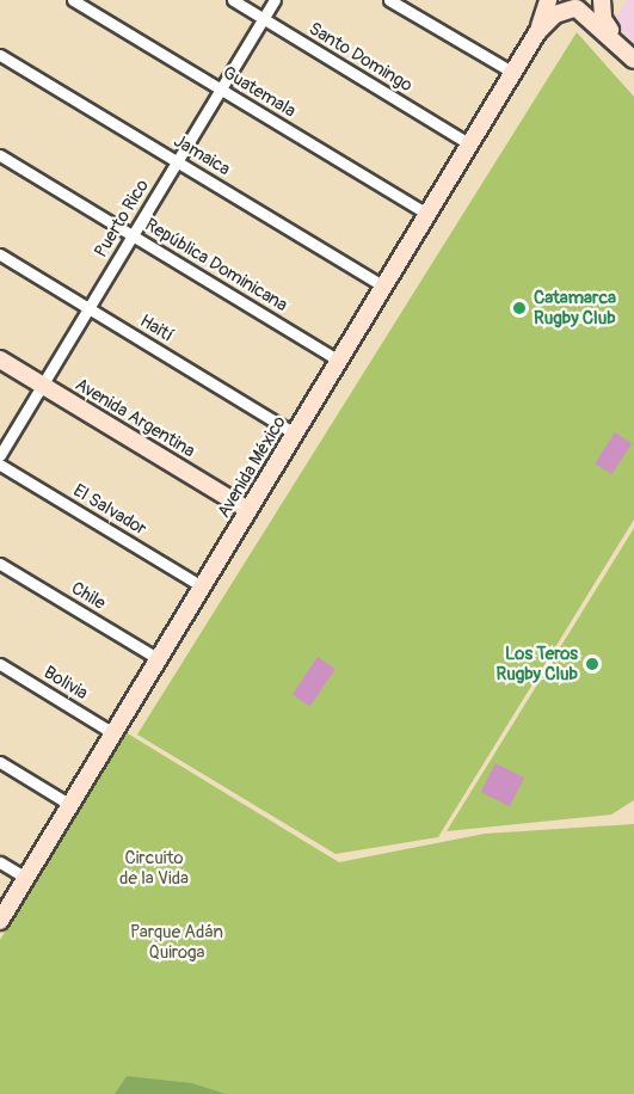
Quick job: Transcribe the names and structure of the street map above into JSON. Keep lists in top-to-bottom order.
{
  "streets": {
    "main road": ["Avenida Argentina", "Avenida México"],
    "street": [
      "Santo Domingo",
      "Guatemala",
      "Jamaica",
      "Puerto Rico",
      "República Dominicana",
      "Haití",
      "El Salvador",
      "Chile",
      "Bolivia"
    ]
  },
  "crossings": [
    ["Santo Domingo", "Puerto Rico"],
    ["Santo Domingo", "Avenida México"],
    ["Guatemala", "Puerto Rico"],
    ["Guatemala", "Avenida México"],
    ["Jamaica", "Puerto Rico"],
    ["Jamaica", "Avenida México"],
    ["Puerto Rico", "República Dominicana"],
    ["Puerto Rico", "Haití"],
    ["Puerto Rico", "Avenida Argentina"],
    ["República Dominicana", "Avenida México"],
    ["Haití", "Avenida México"],
    ["Avenida Argentina", "Avenida México"],
    ["Avenida México", "El Salvador"],
    ["Avenida México", "Chile"],
    ["Avenida México", "Bolivia"]
  ],
  "parks": ["Circuito de la Vida", "Parque Adán Quiroga"],
  "places": ["Catamarca Rugby Club", "Los Teros Rugby Club"]
}
